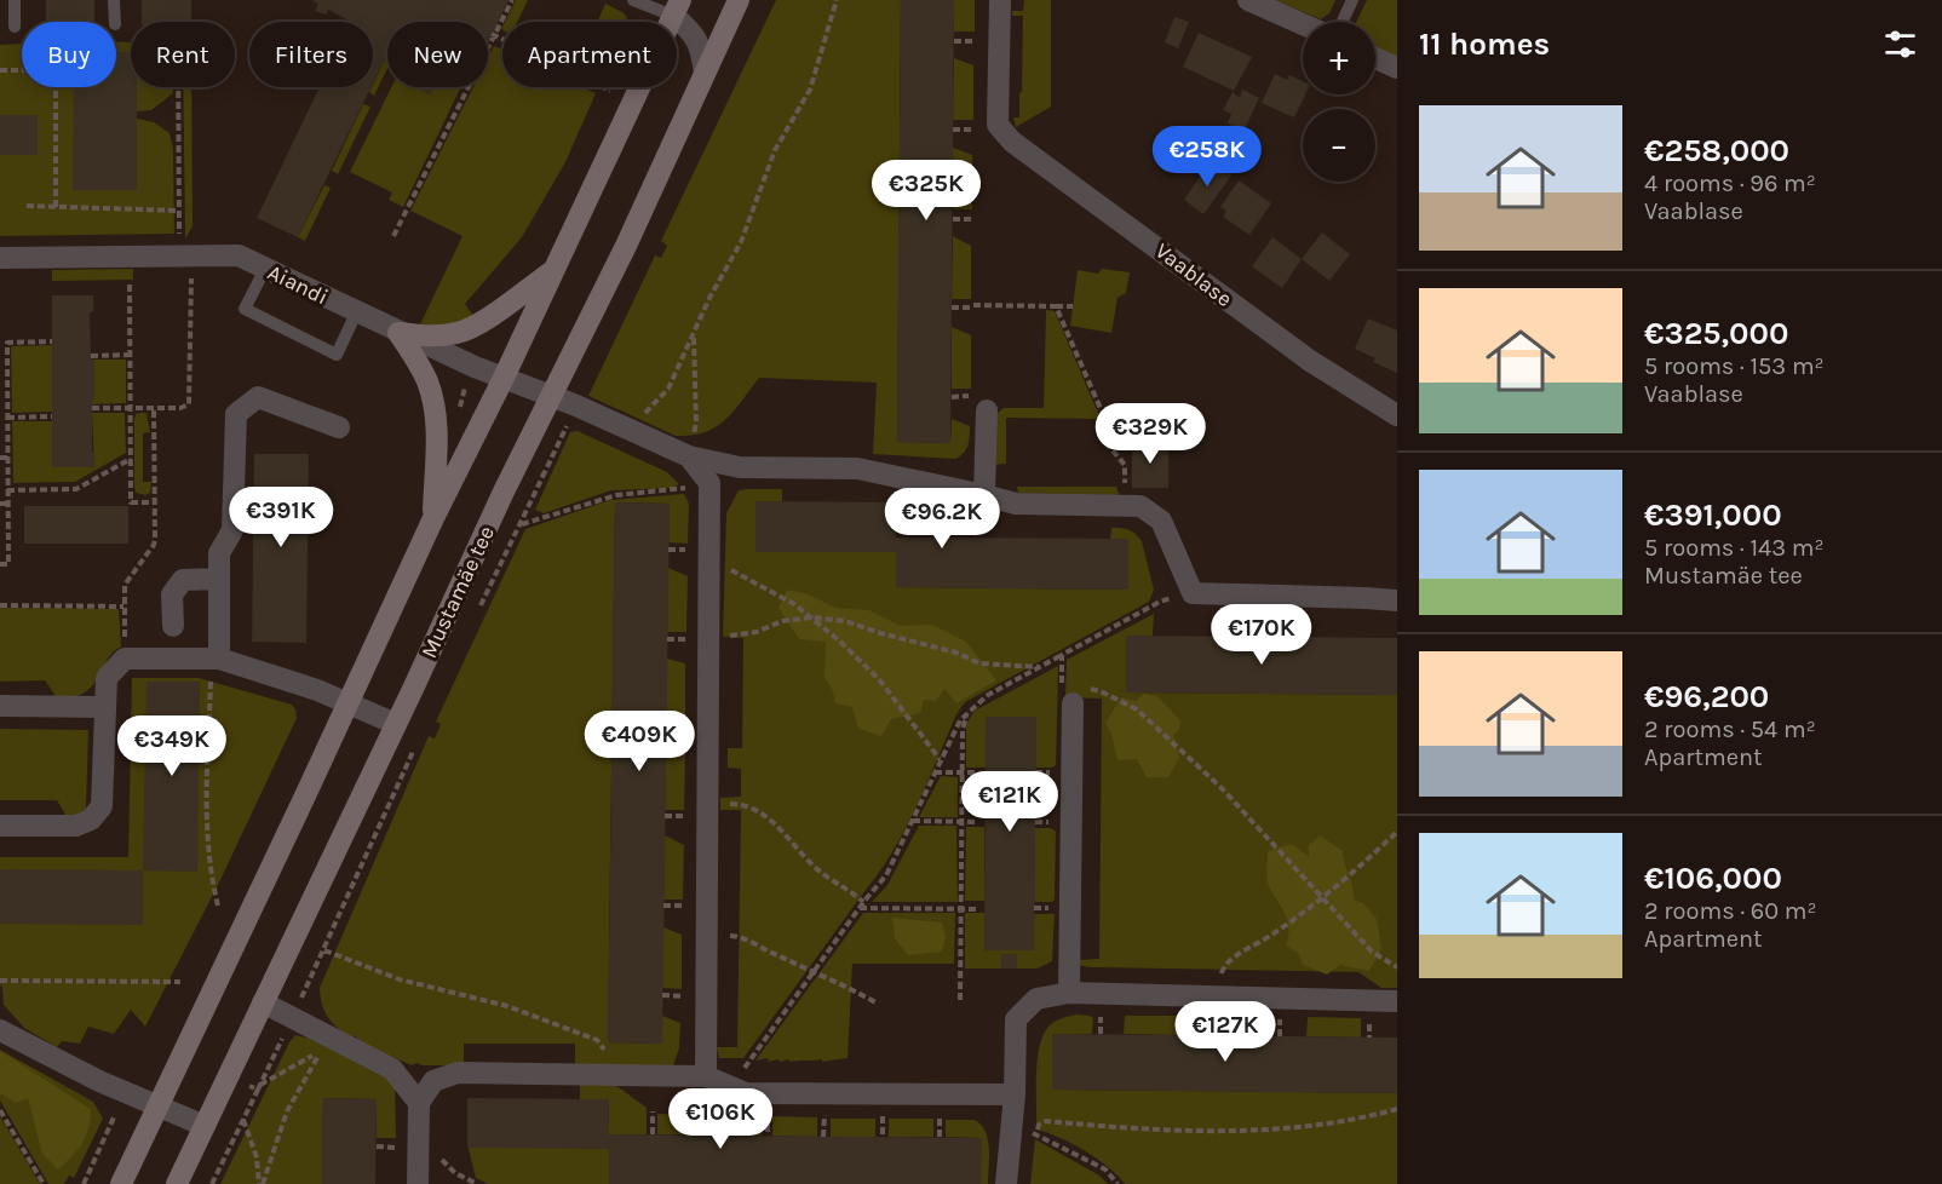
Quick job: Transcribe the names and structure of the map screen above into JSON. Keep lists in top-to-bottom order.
{
  "streets": {
    "main road": ["Mustamäe tee"],
    "street": ["Vaablase", "Aiandi"]
  },
  "crossings": [
    ["Aiandi", "Mustamäe tee"]
  ],
  "page": {
    "heading": "11 homes",
    "map_buttons": ["+", "−"],
    "chip": [
      "Buy",
      "Rent",
      "Filters",
      "New",
      "Apartment"
    ],
    "list": [
      {
        "name": "€258,000",
        "note": "4 rooms · 96 m² · Vaablase"
      },
      {
        "name": "€325,000",
        "note": "5 rooms · 153 m² · Vaablase"
      },
      {
        "name": "€391,000",
        "note": "5 rooms · 143 m² · Mustamäe tee"
      },
      {
        "name": "€96,200",
        "note": "2 rooms · 54 m² · Apartment"
      },
      {
        "name": "€106,000",
        "note": "2 rooms · 60 m² · Apartment"
      }
    ],
    "price": [
      "€258K",
      "€325K",
      "€329K",
      "€391K",
      "€96.2K",
      "€170K",
      "€409K",
      "€349K",
      "€121K",
      "€127K",
      "€106K"
    ]
  }
}
